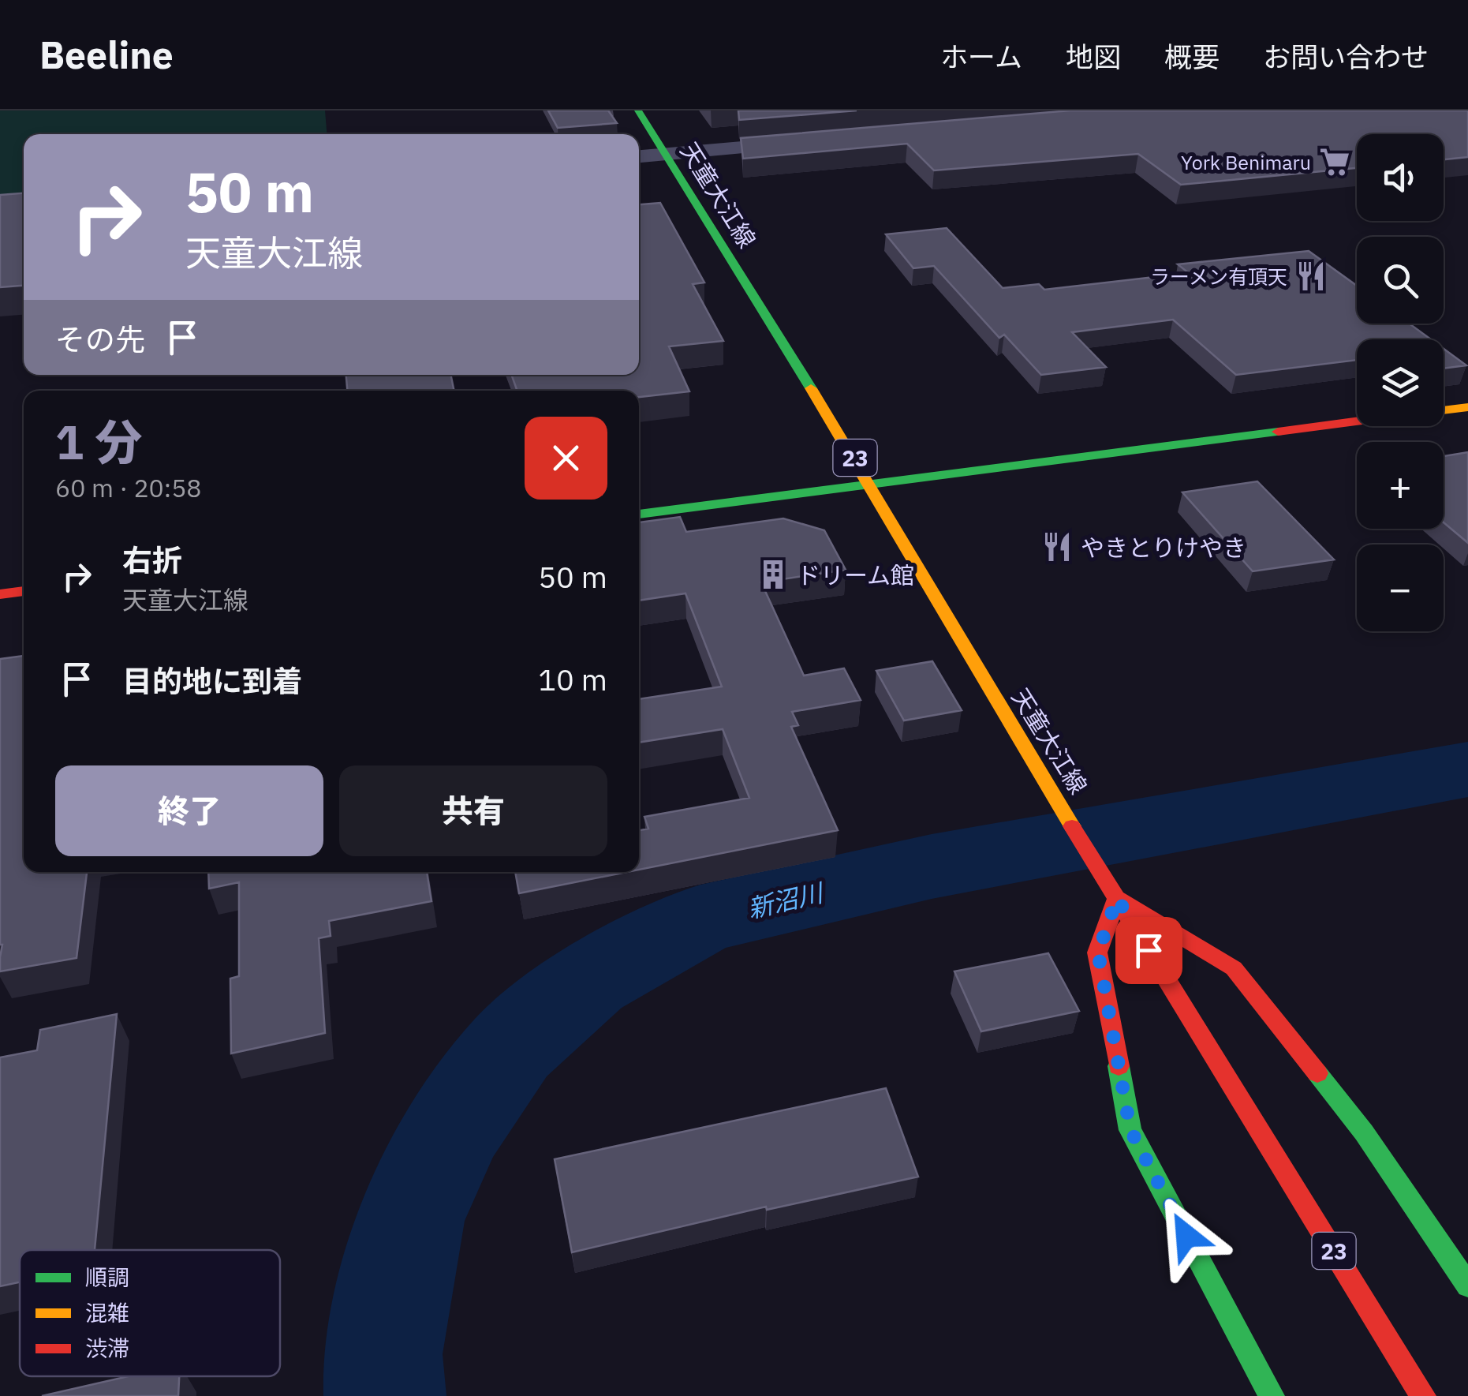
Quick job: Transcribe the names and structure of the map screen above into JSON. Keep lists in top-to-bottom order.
{
  "streets": {
    "main road": ["天童大江線", "23"]
  },
  "water": ["新沼川"],
  "places": {
    "supermarket": ["York Benimaru"],
    "restaurant": ["ラーメン有頂天", "やきとりけやき"],
    "building": ["ドリーム館"]
  },
  "legend": ["順調", "混雑", "渋滞"],
  "page": {
    "header": "Beeline",
    "nav": [
      "ホーム",
      "地図",
      "概要",
      "お問い合わせ"
    ],
    "map_buttons": ["+", "−"],
    "turn": ["50 m", "天童大江線"],
    "then": "その先",
    "heading": ["1 分", "60 m · 20:58"],
    "list": [
      {
        "name": "右折",
        "note": "天童大江線",
        "value": "50 m"
      },
      {
        "name": "目的地に到着",
        "value": "10 m"
      }
    ],
    "buttons": ["終了", "共有"]
  }
}
